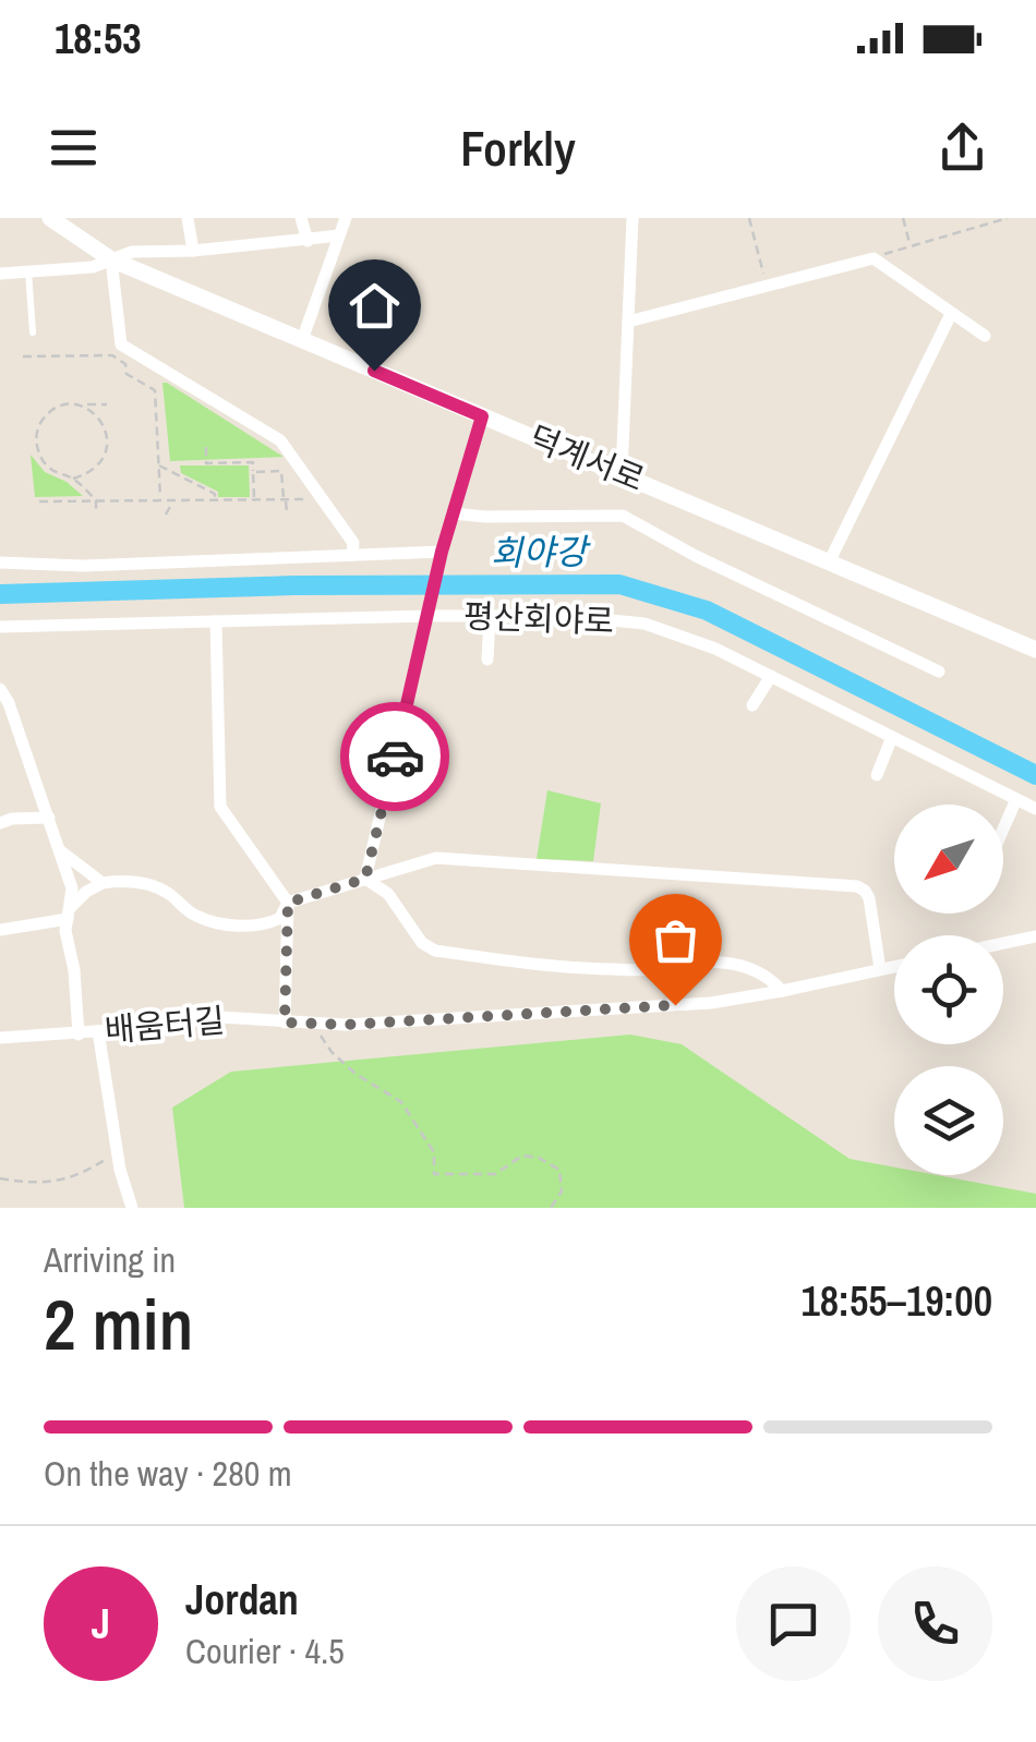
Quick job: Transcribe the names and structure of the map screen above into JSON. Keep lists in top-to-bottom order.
{
  "streets": {
    "street": ["덕계서로", "평산회야로", "배움터길"]
  },
  "water": ["회야강"],
  "north": "bottom left",
  "page": {
    "status": "18:53",
    "header": "Forkly",
    "heading": ["2 min", "Arriving in", "18:55–19:00"],
    "panel": ["Jordan", "Courier · 4.5"],
    "bar": "On the way · 280 m",
    "round": "J"
  }
}
